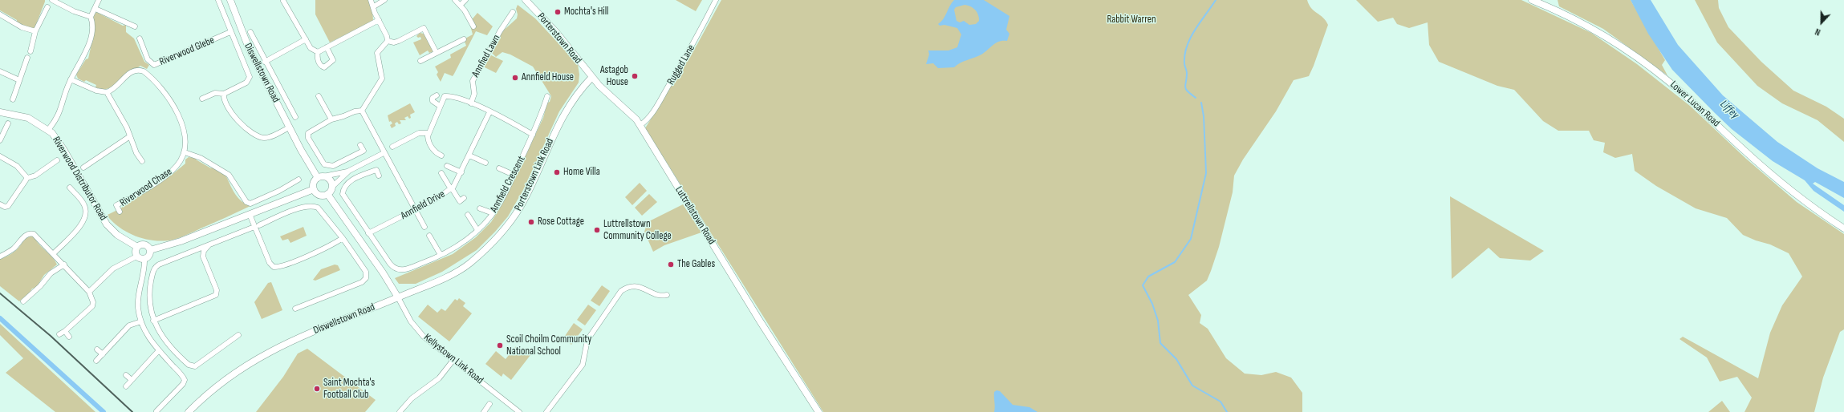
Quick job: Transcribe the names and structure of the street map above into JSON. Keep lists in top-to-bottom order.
{
  "streets": {
    "street": [
      "Porterstown Road",
      "Riverwood Glebe",
      "Annfied Lawn",
      "Rugged Lane",
      "Diswellstown Road",
      "Lower Lucan Road",
      "Porterstown Link Road",
      "Riverwood Distributor Road",
      "Annfield Crescent",
      "Riverwood Chase",
      "Annfield Drive",
      "Luttrellstown Road",
      "Kellystown Link Road"
    ]
  },
  "crossings": [
    ["Porterstown Road", "Porterstown Link Road"],
    ["Porterstown Road", "Luttrellstown Road"],
    ["Rugged Lane", "Luttrellstown Road"],
    ["Diswellstown Road", "Porterstown Link Road"],
    ["Diswellstown Road", "Kellystown Link Road"],
    ["Porterstown Link Road", "Luttrellstown Road"],
    ["Porterstown Link Road", "Kellystown Link Road"],
    ["Annfield Crescent", "Annfield Drive"]
  ],
  "water": ["Liffey"],
  "parks": ["Rabbit Warren"],
  "places": [
    "Mochta's Hill",
    "Astagob House",
    "Annfield House",
    "Home Villa",
    "Rose Cottage",
    "Luttrellstown Community College",
    "The Gables",
    "Scoil Choilm Community National School",
    "Saint Mochta's Football Club"
  ],
  "north": "bottom"
}
